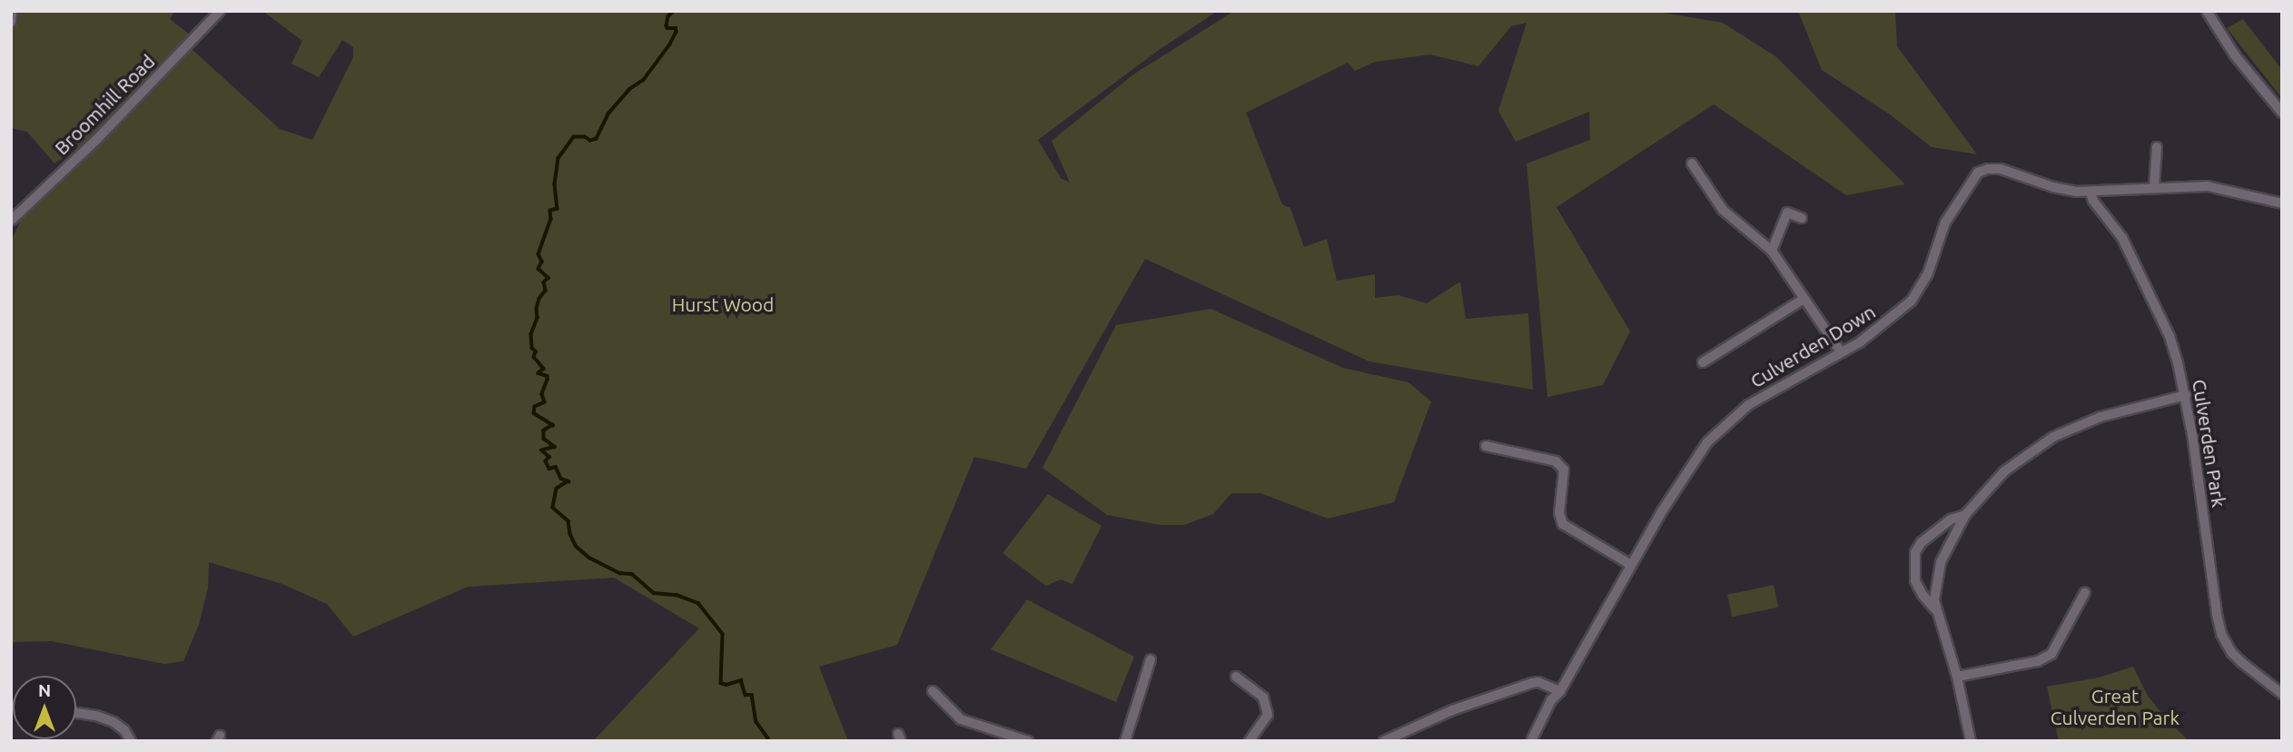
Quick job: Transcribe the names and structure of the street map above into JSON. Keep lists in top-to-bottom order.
{
  "streets": {
    "street": ["Broomhill Road", "Culverden Down", "Culverden Park"]
  },
  "crossings": [
    ["Culverden Down", "Culverden Park"]
  ],
  "parks": ["Hurst Wood", "Great Culverden Park"],
  "north": "top"
}
